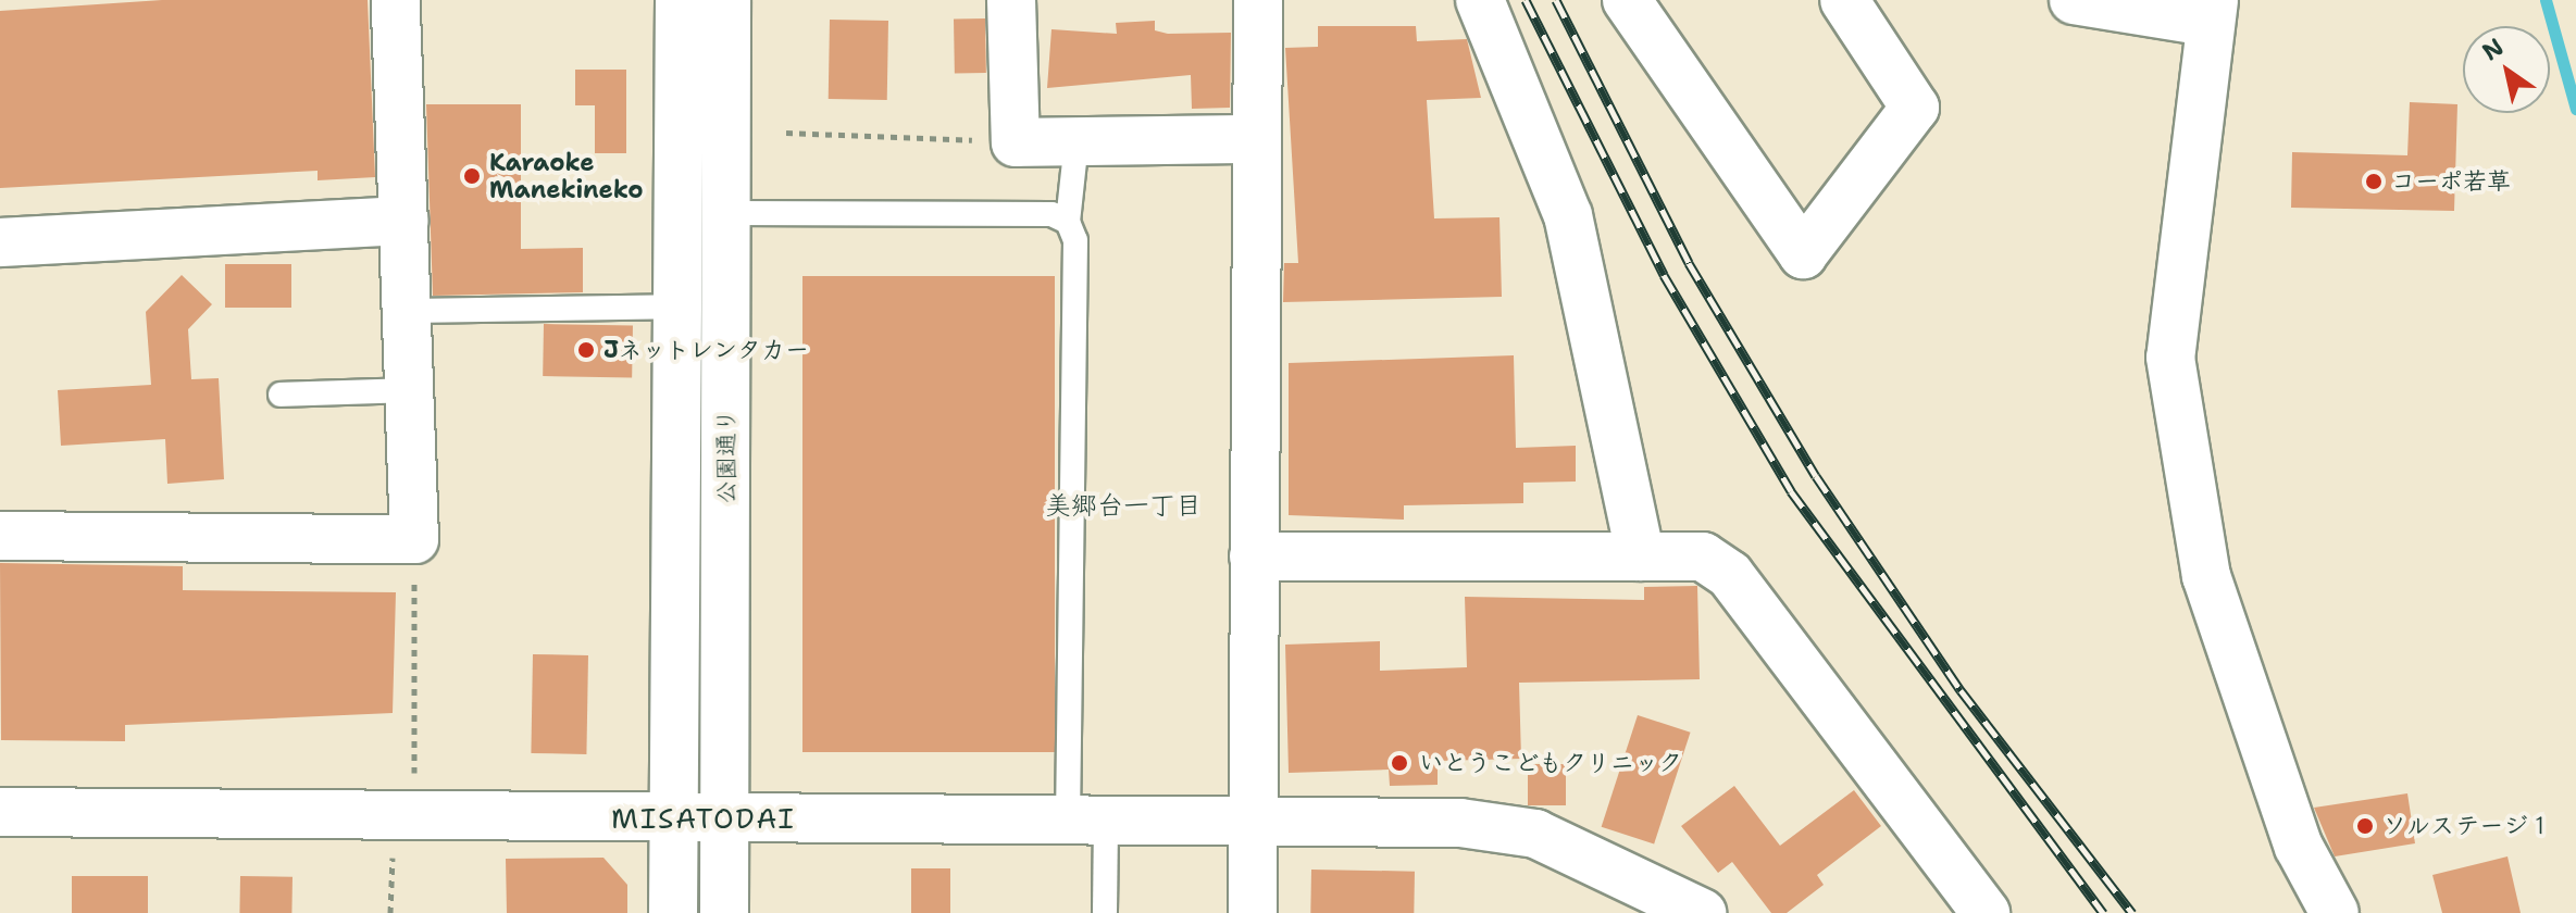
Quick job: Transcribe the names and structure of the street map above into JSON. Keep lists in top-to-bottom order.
{
  "streets": {
    "street": ["公園通り"]
  },
  "districts": ["美郷台一丁目", "MISATODAI"],
  "places": [
    "Karaoke Manekineko",
    "コーポ若草",
    "Jネットレンタカー",
    "いとうこどもクリニック",
    "ソルステージ１"
  ],
  "north": "top left"
}
